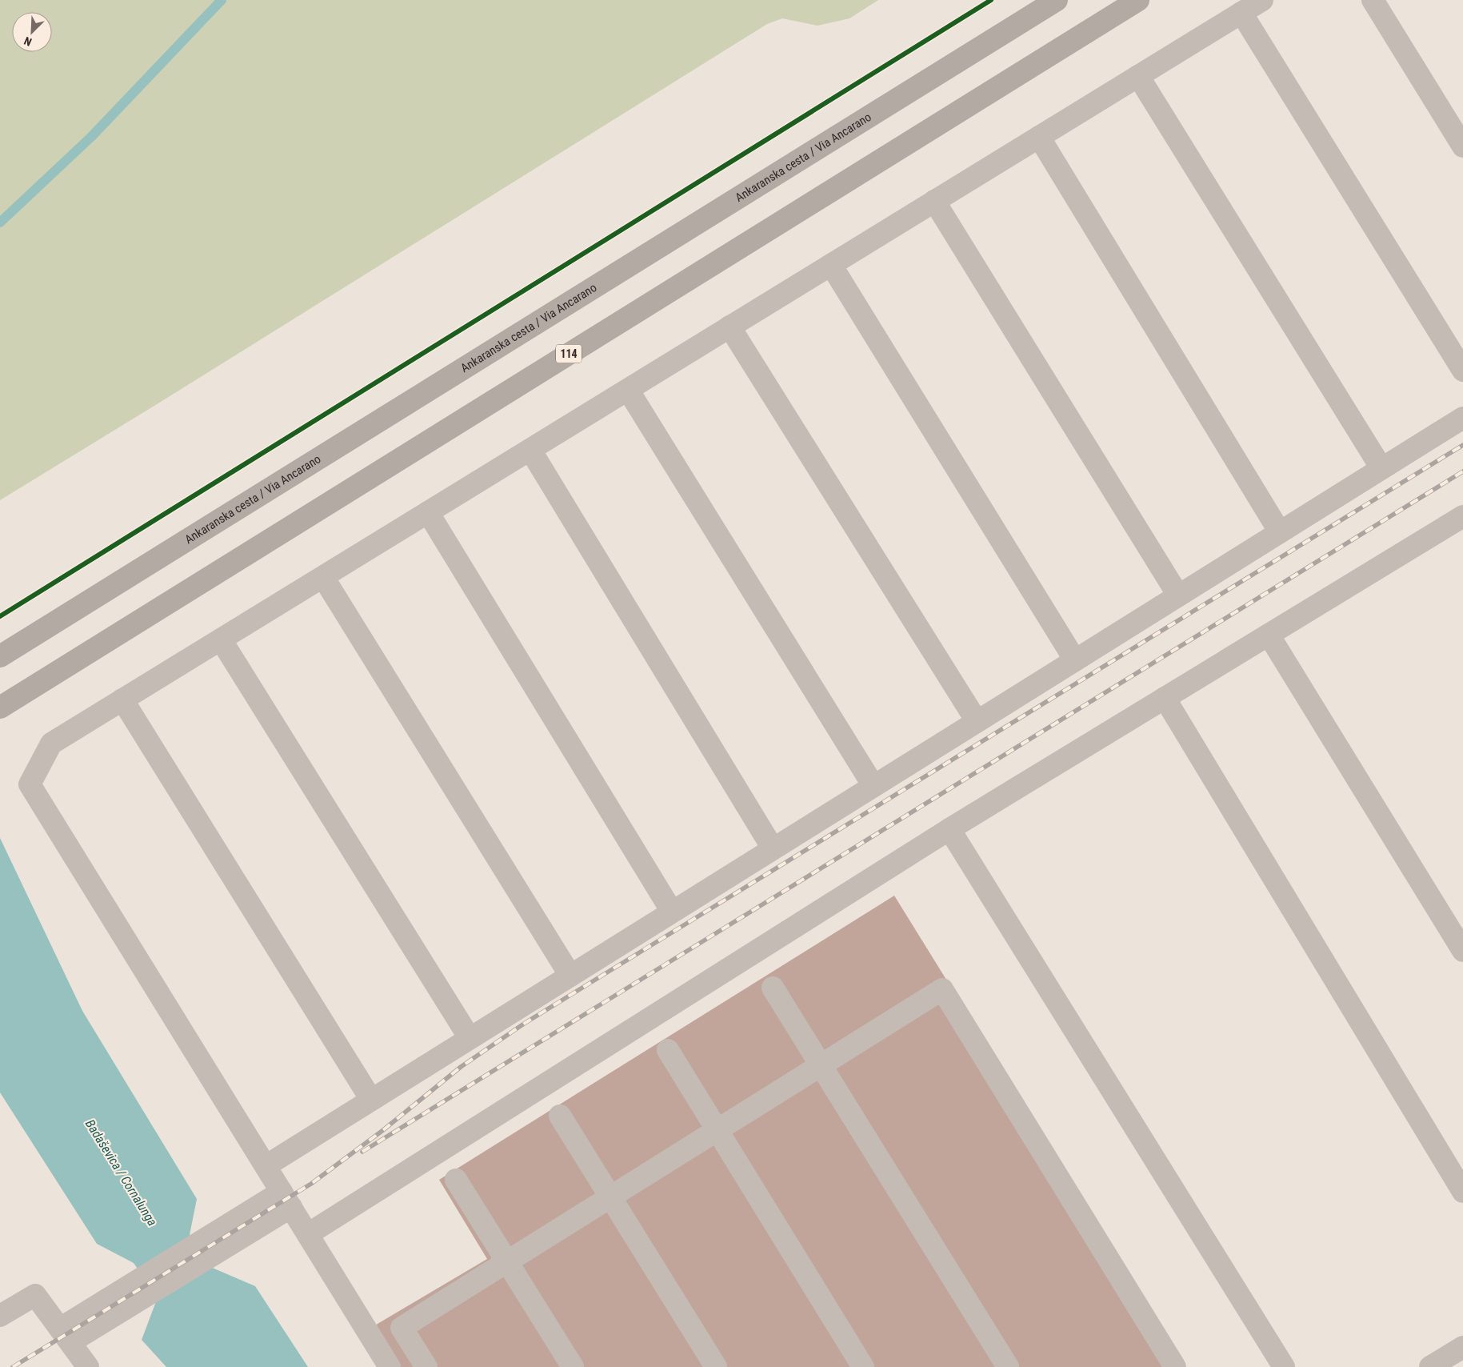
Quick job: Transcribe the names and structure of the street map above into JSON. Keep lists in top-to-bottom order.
{
  "streets": {
    "main road": ["Ankaranska cesta / Via Ancarano", "114"]
  },
  "water": ["Badaševica / Cornalunga"],
  "north": "bottom left"
}
